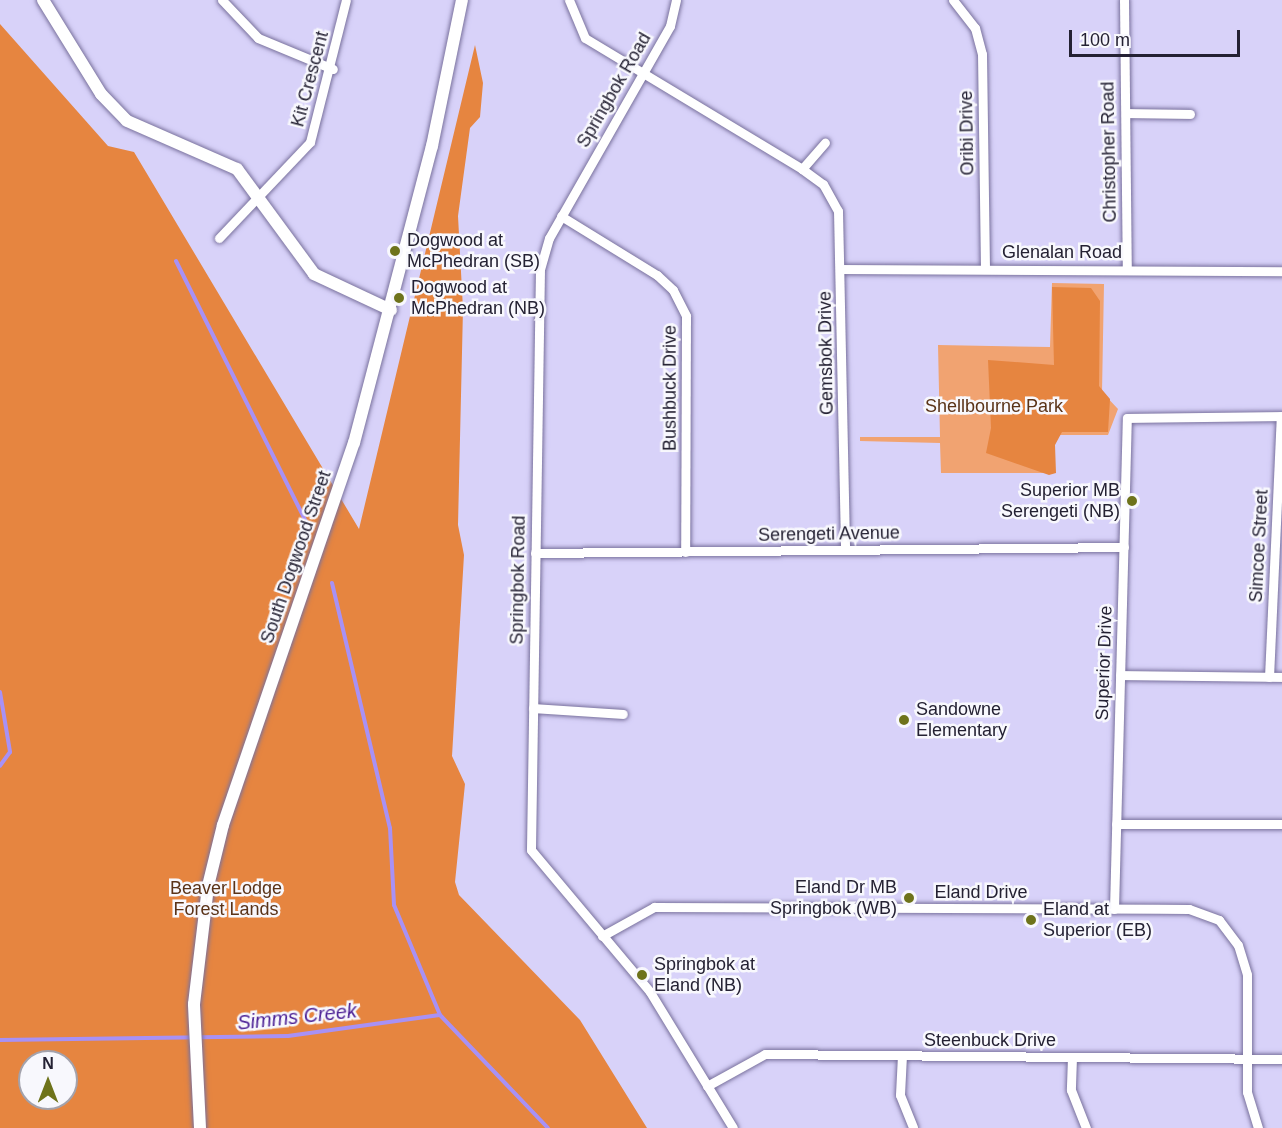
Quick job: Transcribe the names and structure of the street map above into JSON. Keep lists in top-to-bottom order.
{
  "streets": {
    "main road": ["South Dogwood Street"],
    "street": [
      "Kit Crescent",
      "Springbok Road",
      "Oribi Drive",
      "Christopher Road",
      "Glenalan Road",
      "Gemsbok Drive",
      "Bushbuck Drive",
      "Serengeti Avenue",
      "Simcoe Street",
      "Superior Drive",
      "Eland Drive",
      "Steenbuck Drive"
    ]
  },
  "crossings": [
    ["Springbok Road", "Gemsbok Drive"],
    ["Springbok Road", "Bushbuck Drive"],
    ["Springbok Road", "Serengeti Avenue"],
    ["Springbok Road", "Eland Drive"],
    ["Springbok Road", "Steenbuck Drive"],
    ["Oribi Drive", "Glenalan Road"],
    ["Christopher Road", "Glenalan Road"],
    ["Glenalan Road", "Gemsbok Drive"],
    ["Gemsbok Drive", "Serengeti Avenue"],
    ["Bushbuck Drive", "Serengeti Avenue"],
    ["Serengeti Avenue", "Superior Drive"],
    ["Simcoe Street", "Superior Drive"],
    ["Superior Drive", "Eland Drive"],
    ["Eland Drive", "Steenbuck Drive"]
  ],
  "water": ["Simms Creek"],
  "parks": ["Shellbourne Park", "Beaver Lodge Forest Lands"],
  "places": [
    "Dogwood at McPhedran (SB)",
    "Dogwood at McPhedran (NB)",
    "Superior MB Serengeti (NB)",
    "Sandowne Elementary",
    "Eland Dr MB Springbok (WB)",
    "Eland at Superior (EB)",
    "Springbok at Eland (NB)"
  ],
  "scale_bar": "100 m",
  "north": "top"
}
